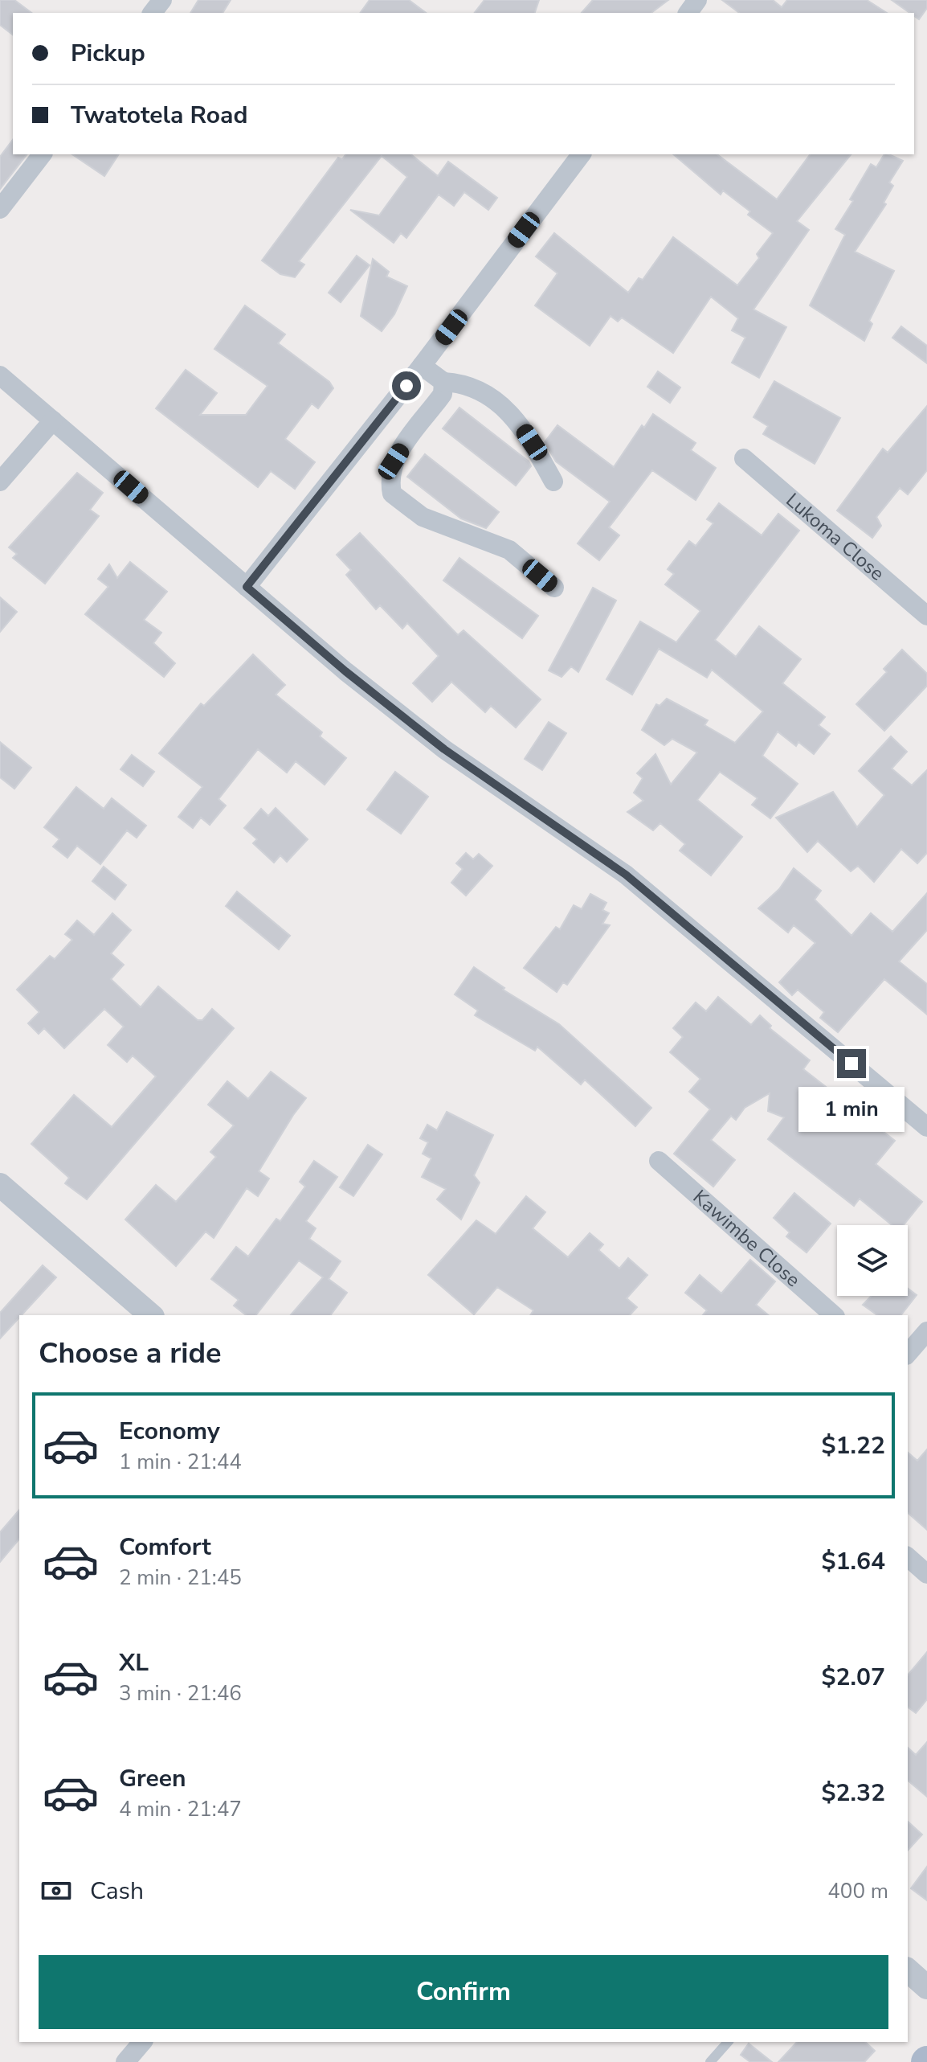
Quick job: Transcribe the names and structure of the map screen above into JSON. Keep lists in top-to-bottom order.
{
  "streets": {
    "street": ["Lukoma Close", "Kawimbe Close"]
  },
  "page": {
    "banner": ["Pickup", "Twatotela Road"],
    "bubble": "1 min",
    "heading": "Choose a ride",
    "list": [
      {
        "name": "Economy",
        "note": "1 min · 21:44",
        "value": "$1.22"
      },
      {
        "name": "Comfort",
        "note": "2 min · 21:45",
        "value": "$1.64"
      },
      {
        "name": "XL",
        "note": "3 min · 21:46",
        "value": "$2.07"
      },
      {
        "name": "Green",
        "note": "4 min · 21:47",
        "value": "$2.32"
      }
    ],
    "pay": ["Cash", "400 m"],
    "buttons": "Confirm"
  }
}
